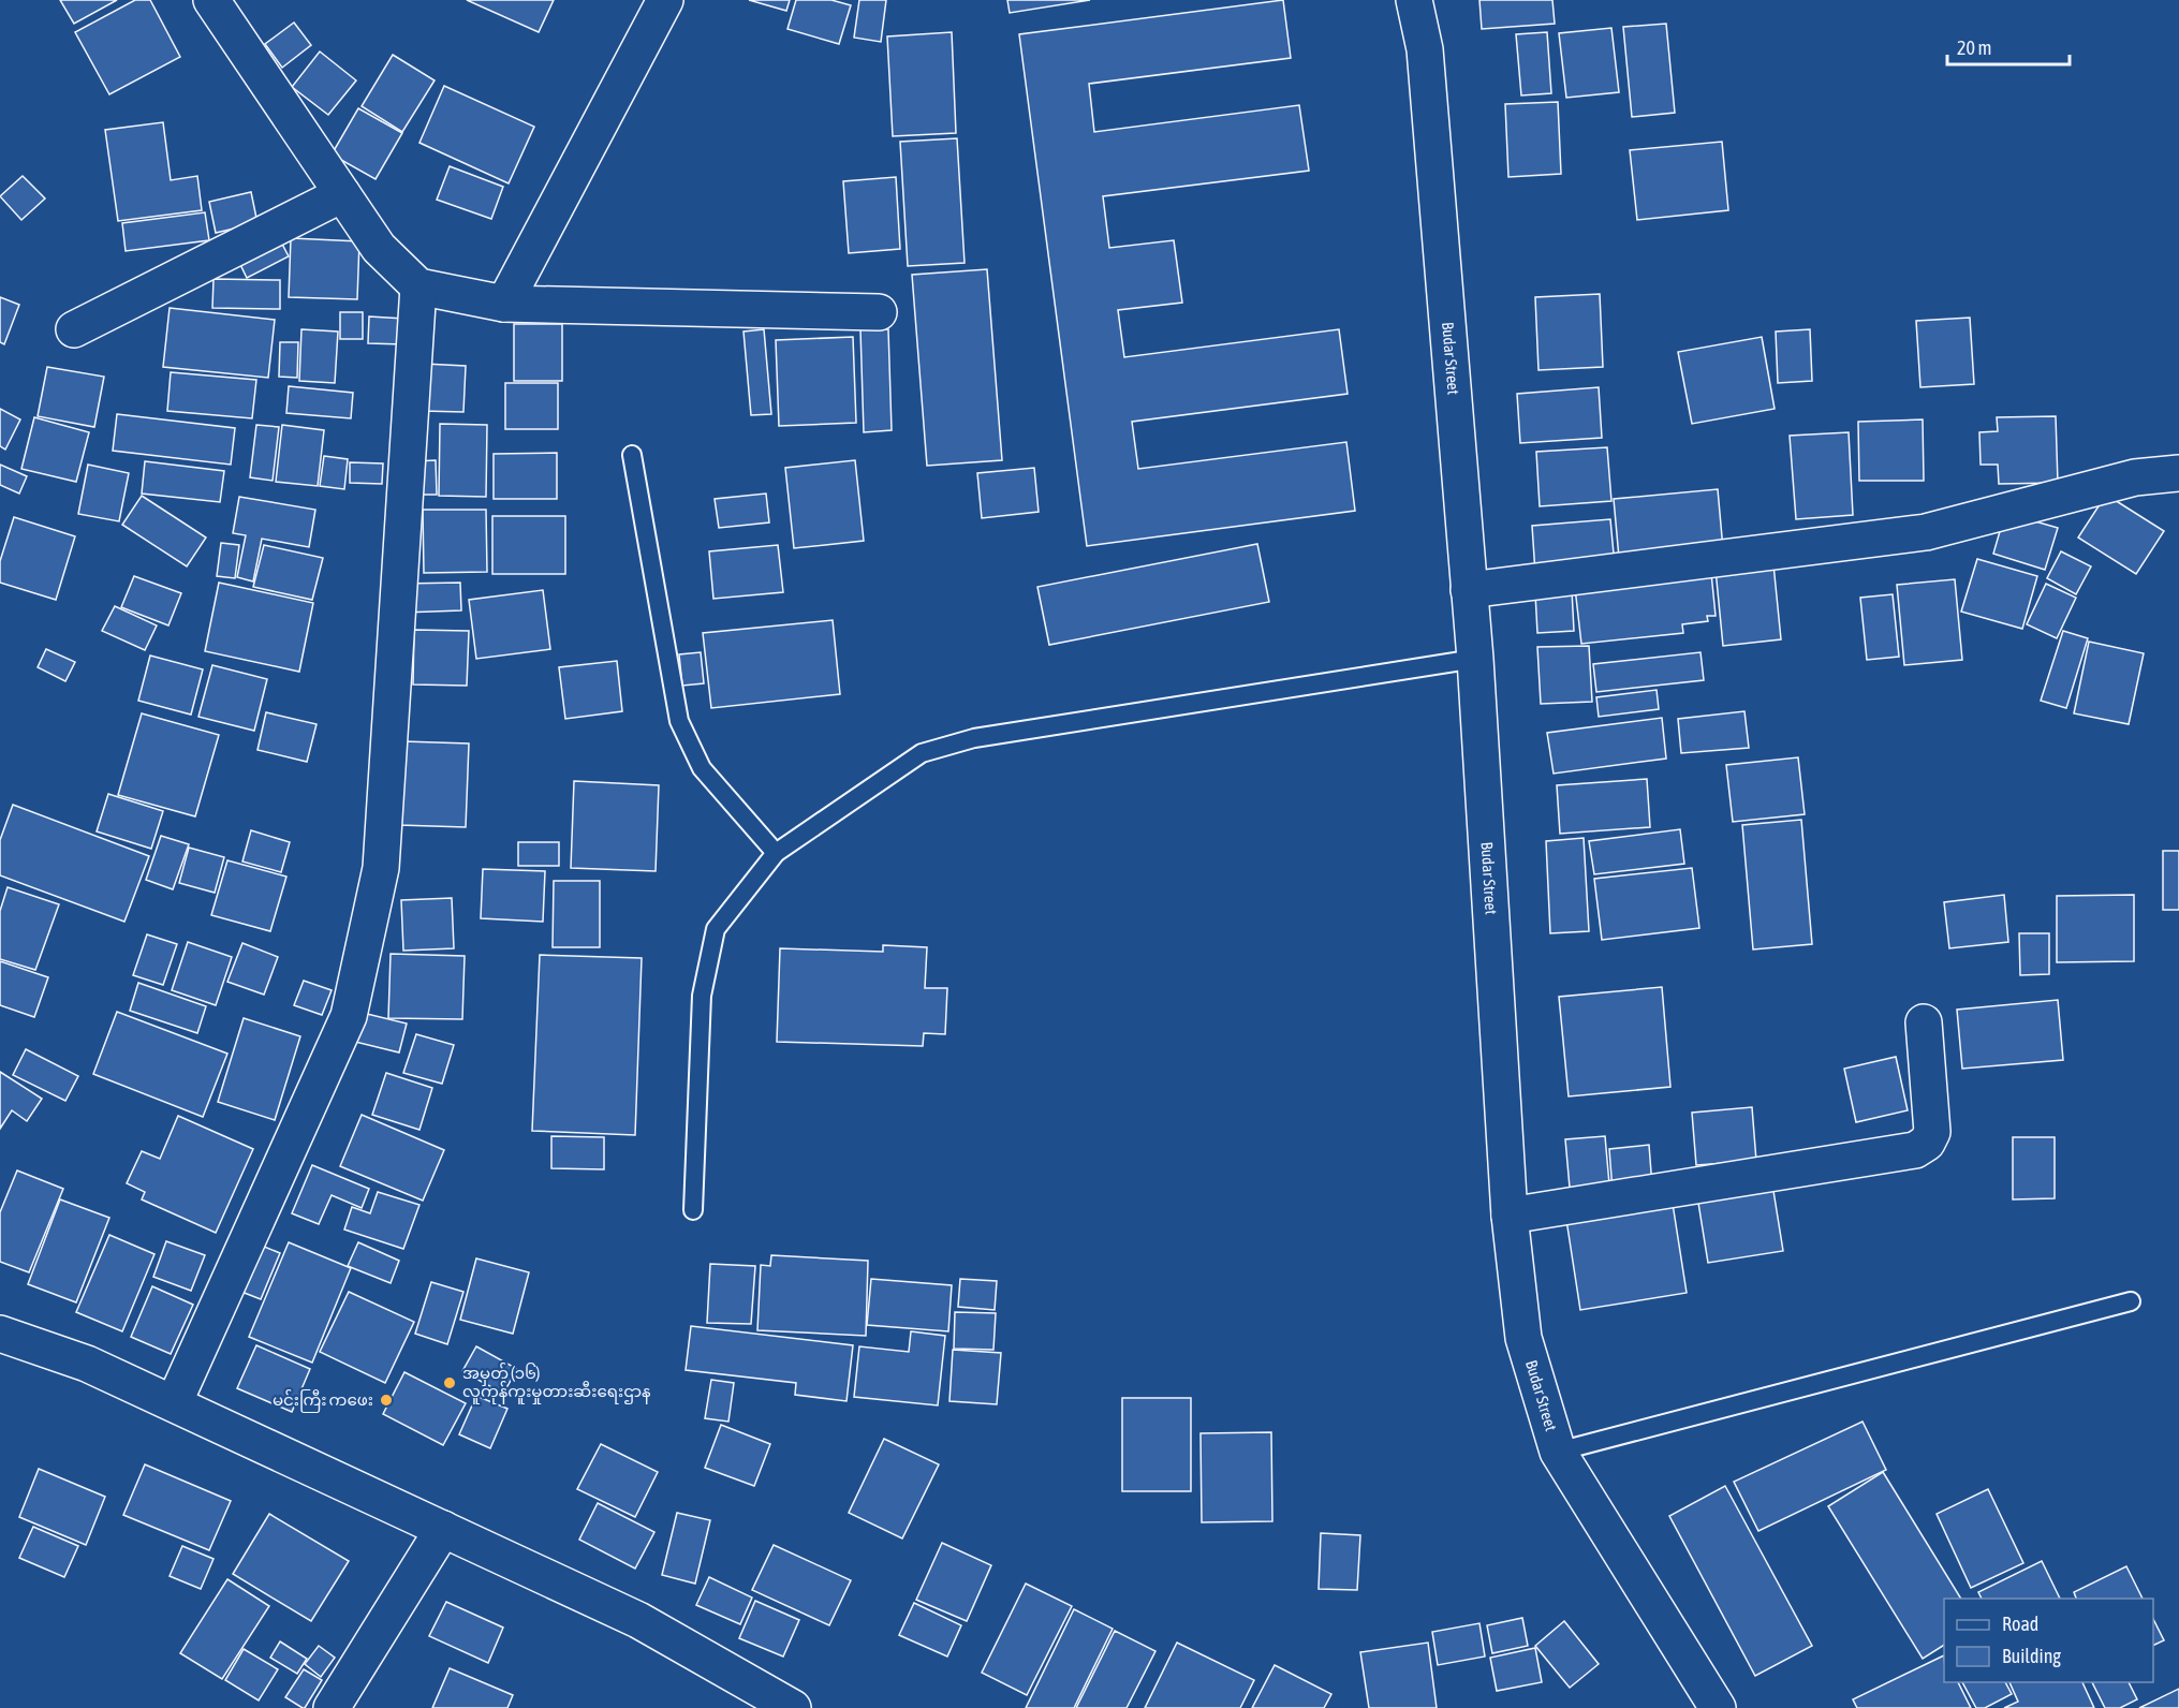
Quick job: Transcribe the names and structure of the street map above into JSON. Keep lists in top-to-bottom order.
{
  "streets": {
    "street": ["Budar Street"]
  },
  "places": ["အမှတ် (၁၆) လူကုန်ကူးမှုတားဆီးရေးဌာန", "မင်းကြီး ကဖေး"],
  "legend": ["Road", "Building"],
  "scale_bar": "20 m"
}
